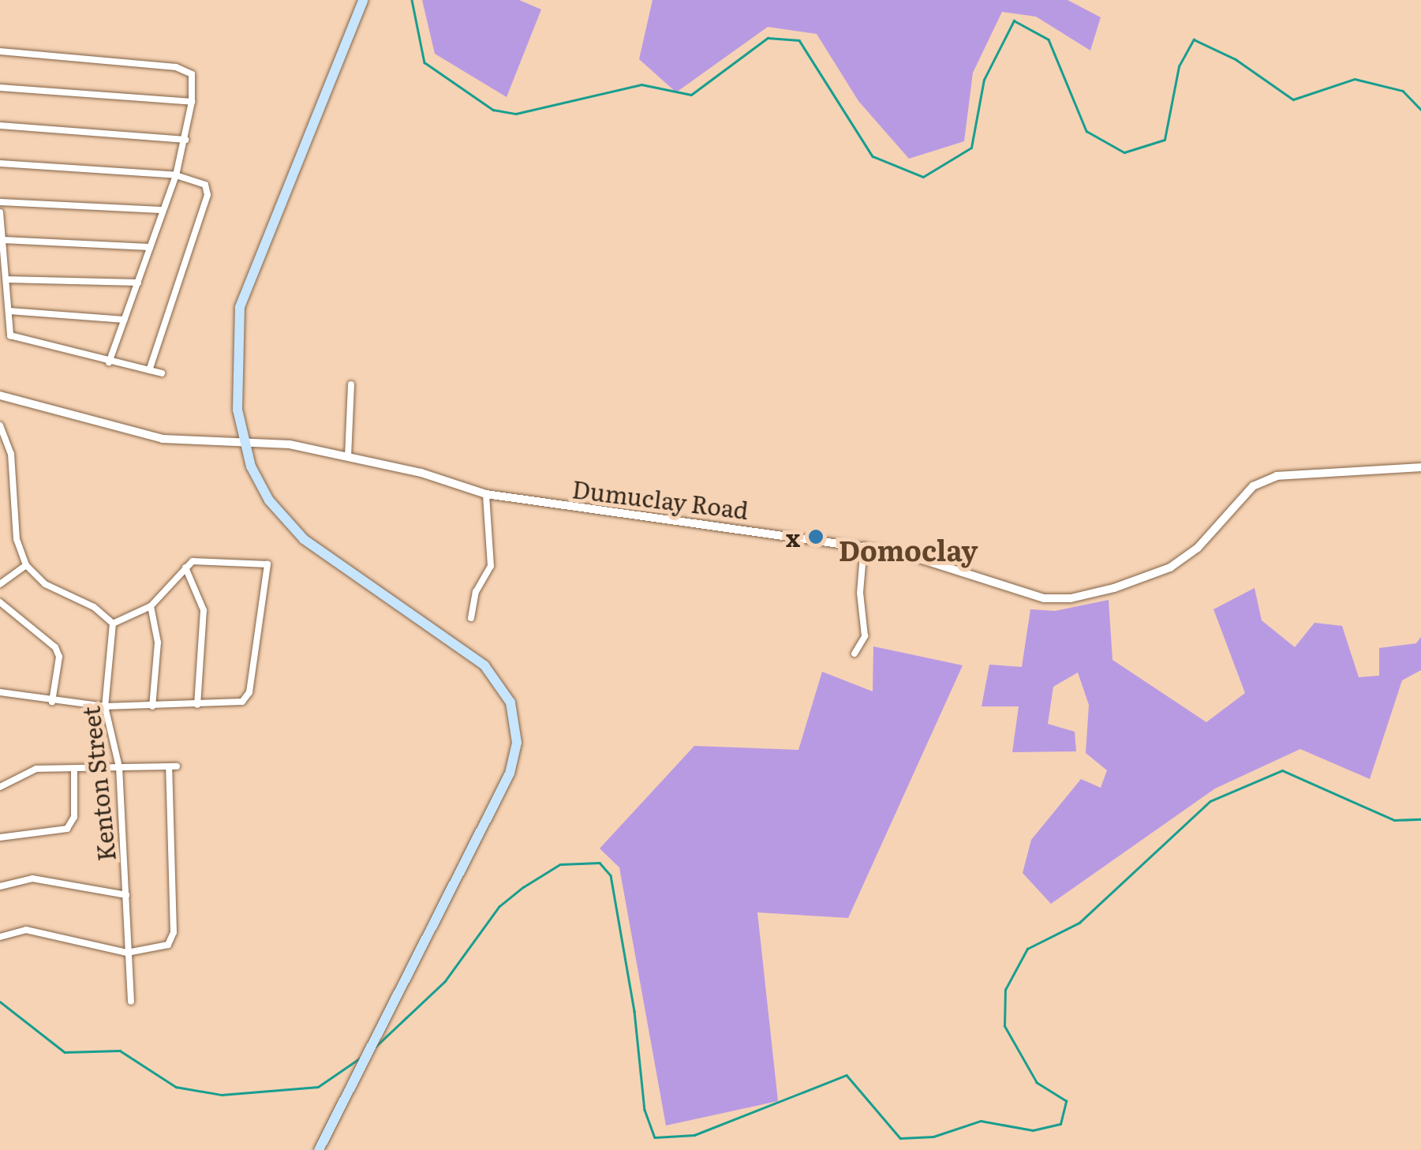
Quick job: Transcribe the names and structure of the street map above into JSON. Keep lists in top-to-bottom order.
{
  "streets": {
    "street": ["Dumuclay Road", "Kenton Street"]
  },
  "districts": ["Domoclay"],
  "places": ["x"]
}
